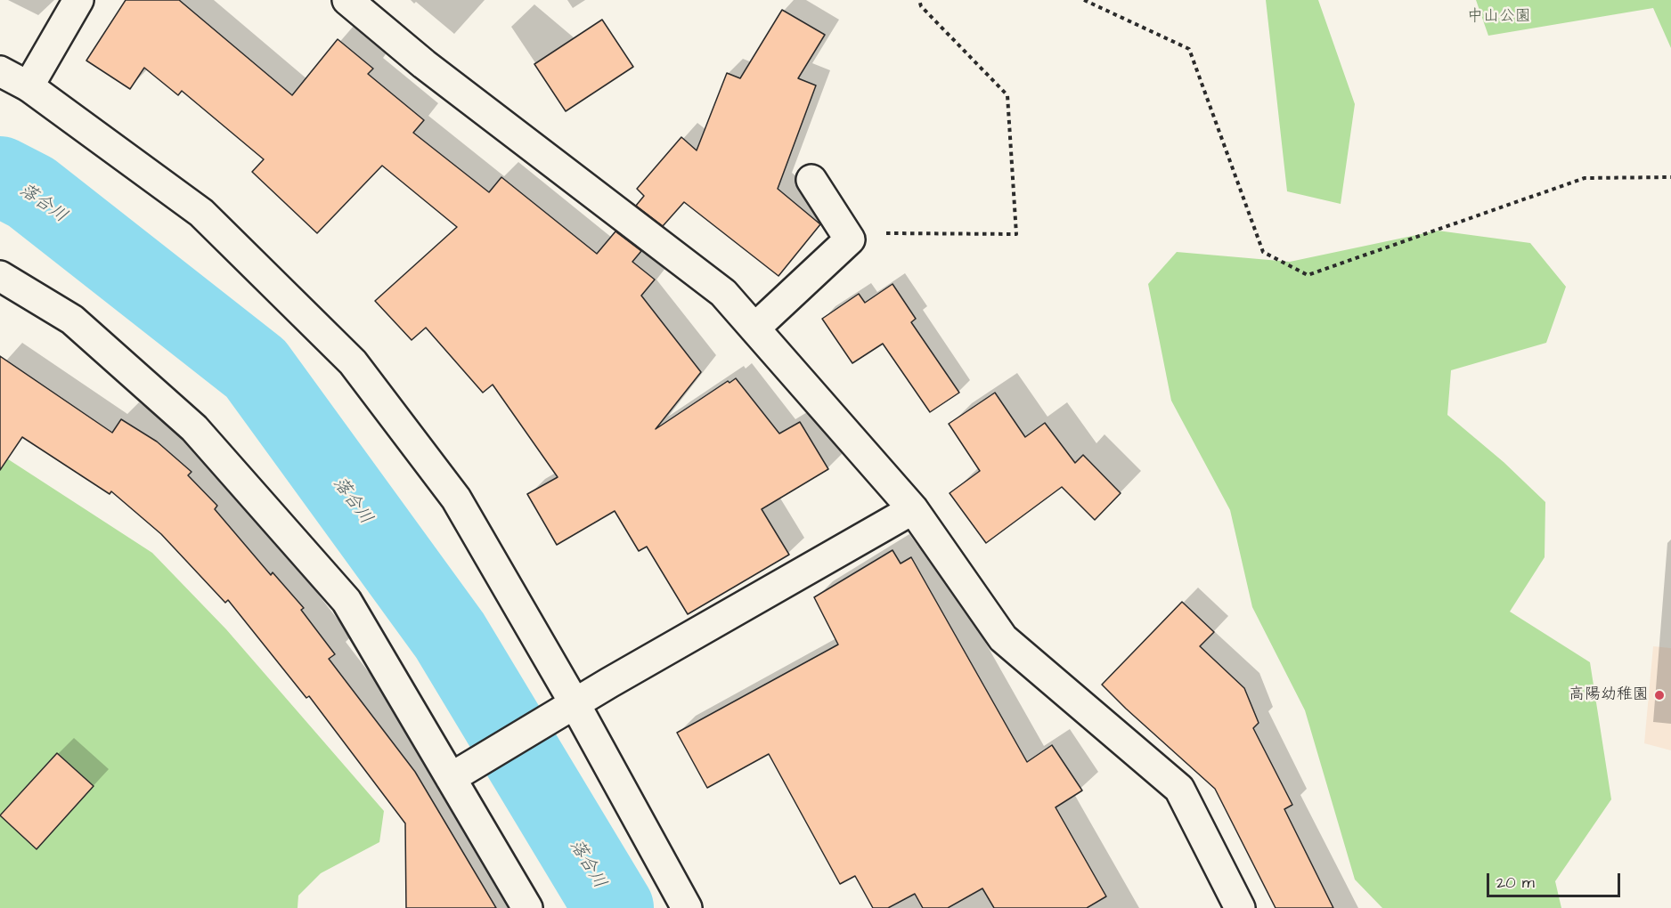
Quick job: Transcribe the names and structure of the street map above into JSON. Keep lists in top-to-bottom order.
{
  "water": ["落合川"],
  "parks": ["中山公園"],
  "places": ["高陽幼稚園"],
  "scale_bar": "20 m"
}
